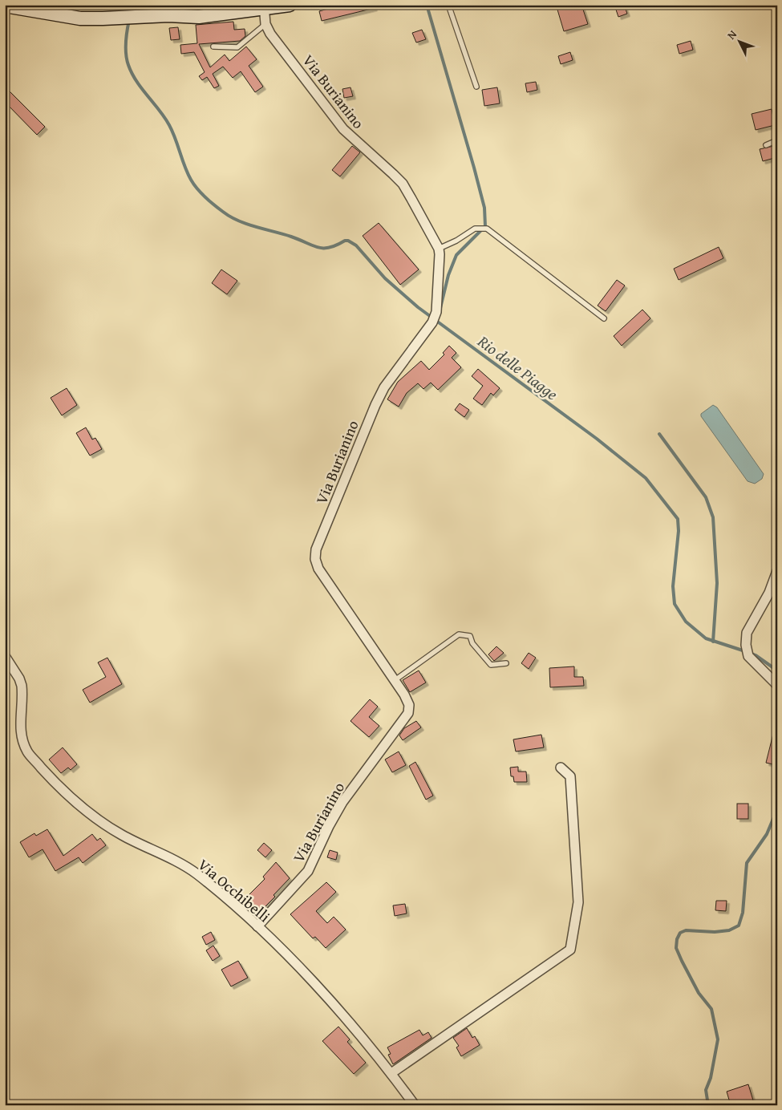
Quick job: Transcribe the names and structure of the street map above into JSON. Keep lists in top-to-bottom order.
{
  "streets": {
    "street": ["Via Burianino", "Via Occhibelli"]
  },
  "crossings": [
    ["Via Burianino", "Via Occhibelli"]
  ],
  "water": ["Rio delle Piagge"],
  "north": "top left"
}
